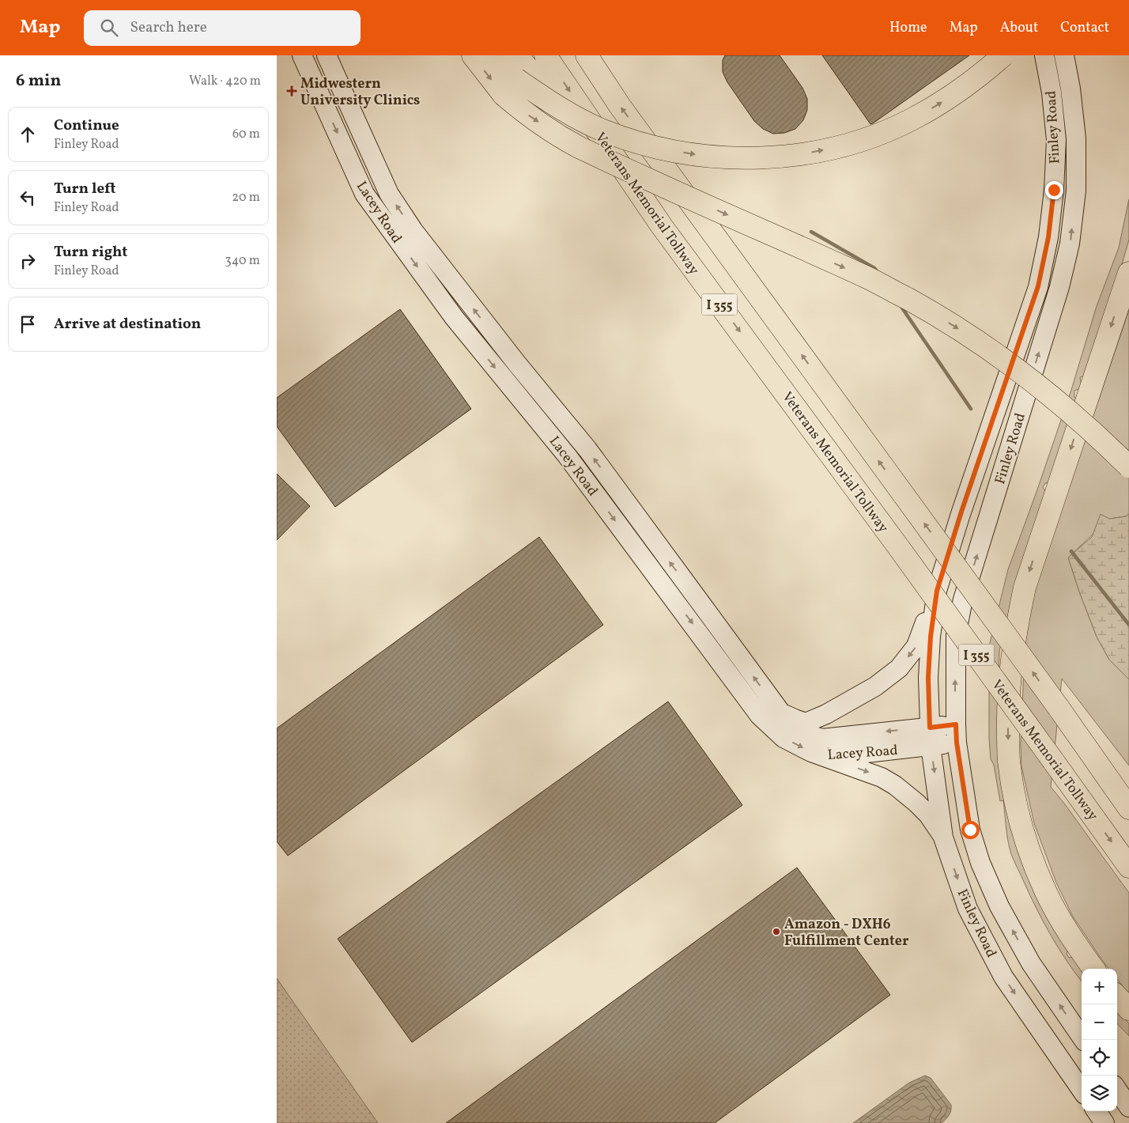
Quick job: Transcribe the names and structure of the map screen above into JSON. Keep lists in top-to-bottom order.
{
  "streets": {
    "highway": ["Veterans Memorial Tollway", "I 355"],
    "main road": ["Finley Road", "Lacey Road"]
  },
  "crossings": [
    ["Finley Road", "Lacey Road"]
  ],
  "places": {
    "health": ["Midwestern University Clinics"],
    "other": ["Amazon - DXH6 Fulfillment Center"]
  },
  "page": {
    "header": "Map",
    "search": "Search here",
    "nav": [
      "Home",
      "Map",
      "About",
      "Contact"
    ],
    "heading": ["6 min", "Walk · 420 m"],
    "list": [
      ["Continue", "Finley Road", "60 m"],
      ["Turn left", "Finley Road", "20 m"],
      ["Turn right", "Finley Road", "340 m"],
      "Arrive at destination"
    ],
    "map_buttons": ["+", "−"]
  }
}
